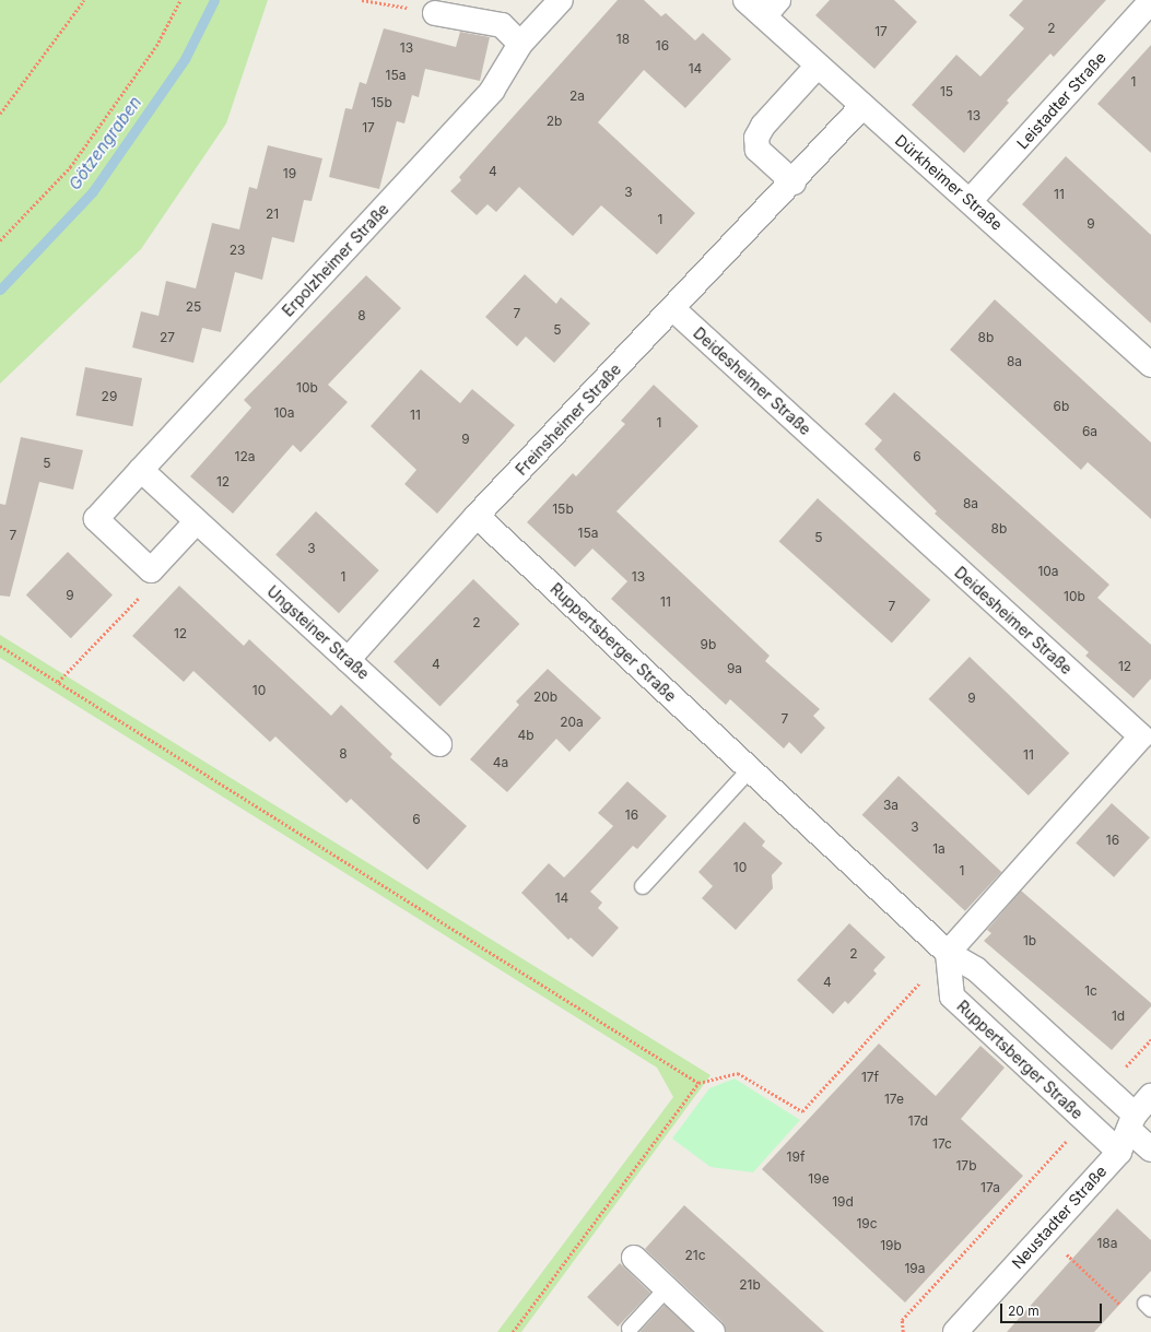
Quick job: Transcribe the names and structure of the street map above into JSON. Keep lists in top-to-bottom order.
{
  "streets": {
    "street": [
      "Leistadter Straße",
      "Dürkheimer Straße",
      "Erpolzheimer Straße",
      "Deidesheimer Straße",
      "Freinsheimer Straße",
      "Ungsteiner Straße",
      "Ruppertsberger Straße",
      "Neustadter Straße"
    ]
  },
  "crossings": [
    ["Leistadter Straße", "Dürkheimer Straße"],
    ["Dürkheimer Straße", "Freinsheimer Straße"],
    ["Erpolzheimer Straße", "Ungsteiner Straße"],
    ["Deidesheimer Straße", "Freinsheimer Straße"],
    ["Deidesheimer Straße", "Ruppertsberger Straße"],
    ["Freinsheimer Straße", "Ungsteiner Straße"],
    ["Freinsheimer Straße", "Ruppertsberger Straße"],
    ["Ruppertsberger Straße", "Neustadter Straße"]
  ],
  "water": ["Götzengraben"],
  "house_numbers": [
    "2",
    "17",
    "18",
    "16",
    "13",
    "14",
    "15a",
    "1",
    "15",
    "2a",
    "15b",
    "13",
    "2b",
    "17",
    "4",
    "19",
    "3",
    "11",
    "21",
    "1",
    "9",
    "23",
    "25",
    "7",
    "8",
    "5",
    "27",
    "8b",
    "8a",
    "10b",
    "29",
    "6b",
    "10a",
    "11",
    "1",
    "6a",
    "9",
    "12a",
    "6",
    "5",
    "12",
    "8a",
    "15b",
    "8b",
    "15a",
    "7",
    "5",
    "3",
    "10a",
    "1",
    "13",
    "9",
    "10b",
    "11",
    "7",
    "2",
    "12",
    "9b",
    "4",
    "12",
    "9a",
    "10",
    "20b",
    "9",
    "7",
    "20a",
    "4b",
    "8",
    "11",
    "4a",
    "3a",
    "16",
    "6",
    "3",
    "16",
    "1a",
    "10",
    "1",
    "14",
    "1b",
    "2",
    "4",
    "1c",
    "1d",
    "17f",
    "17e",
    "17d",
    "17c",
    "19f",
    "17b",
    "19e",
    "17a",
    "19d",
    "19c",
    "18a",
    "19b",
    "21c",
    "19a",
    "21b"
  ],
  "scale_bar": "20 m"
}
